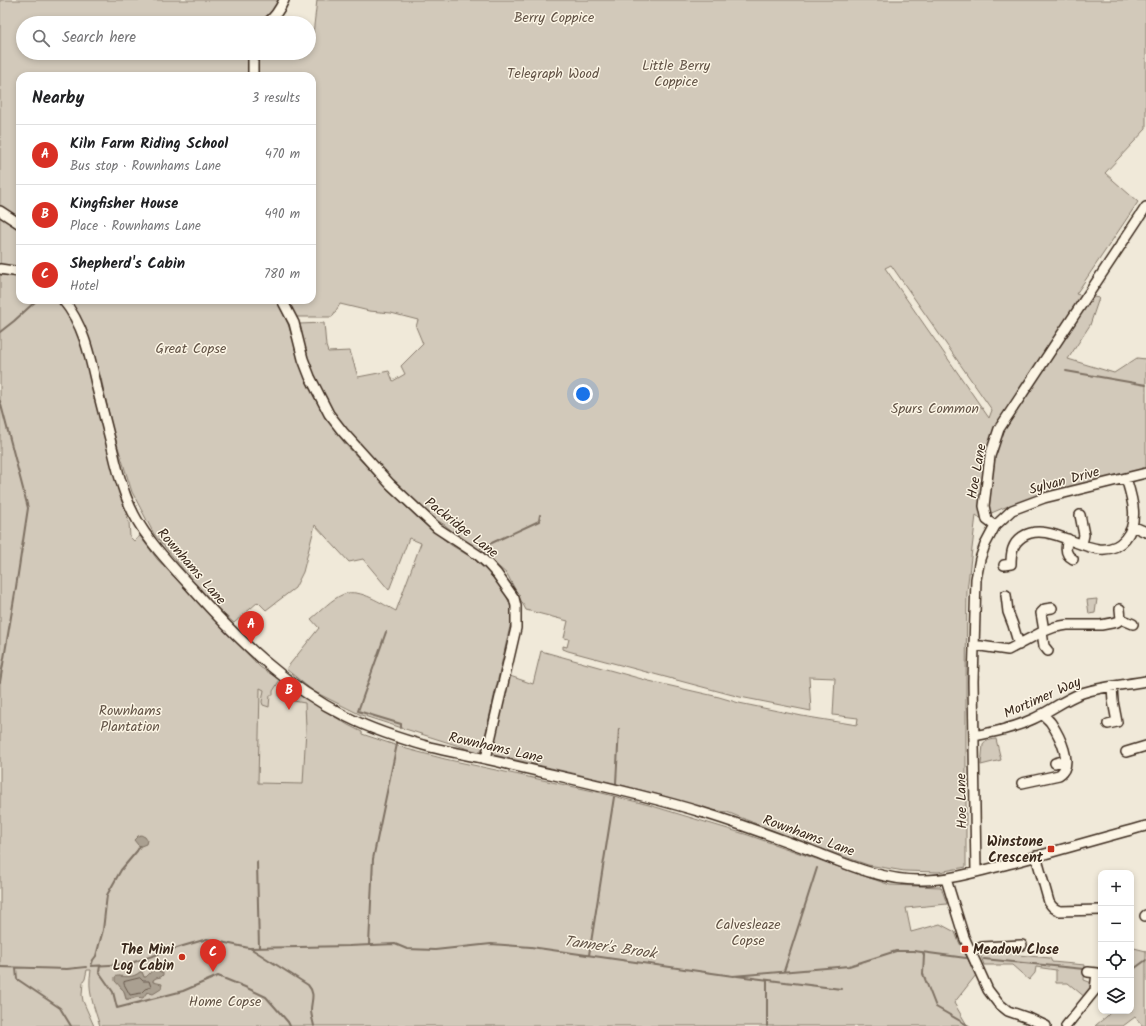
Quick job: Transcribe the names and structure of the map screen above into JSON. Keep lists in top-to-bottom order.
{
  "streets": {
    "street": [
      "Hoe Lane",
      "Sylvan Drive",
      "Packridge Lane",
      "Rownhams Lane",
      "Mortimer Way"
    ]
  },
  "crossings": [
    ["Hoe Lane", "Sylvan Drive"],
    ["Hoe Lane", "Rownhams Lane"],
    ["Hoe Lane", "Mortimer Way"],
    ["Packridge Lane", "Rownhams Lane"]
  ],
  "water": ["Tanner's Brook"],
  "parks": [
    "Berry Coppice",
    "Little Berry Coppice",
    "Telegraph Wood",
    "Great Copse",
    "Spurs Common",
    "Rownhams Plantation",
    "Calvesleaze Copse",
    "Home Copse"
  ],
  "places": {
    "transit": ["Winstone Crescent", "Meadow Close"],
    "other": ["The Mini Log Cabin"]
  },
  "page": {
    "search": "Search here",
    "heading": ["Nearby", "3 results"],
    "list": [
      {
        "mark": "A",
        "name": "Kiln Farm Riding School",
        "note": "Bus stop · Rownhams Lane",
        "value": "470 m"
      },
      {
        "mark": "B",
        "name": "Kingfisher House",
        "note": "Place · Rownhams Lane",
        "value": "490 m"
      },
      {
        "mark": "C",
        "name": "Shepherd's Cabin",
        "note": "Hotel",
        "value": "780 m"
      }
    ],
    "pins": ["A", "B", "C"],
    "map_buttons": ["+", "−"]
  }
}
